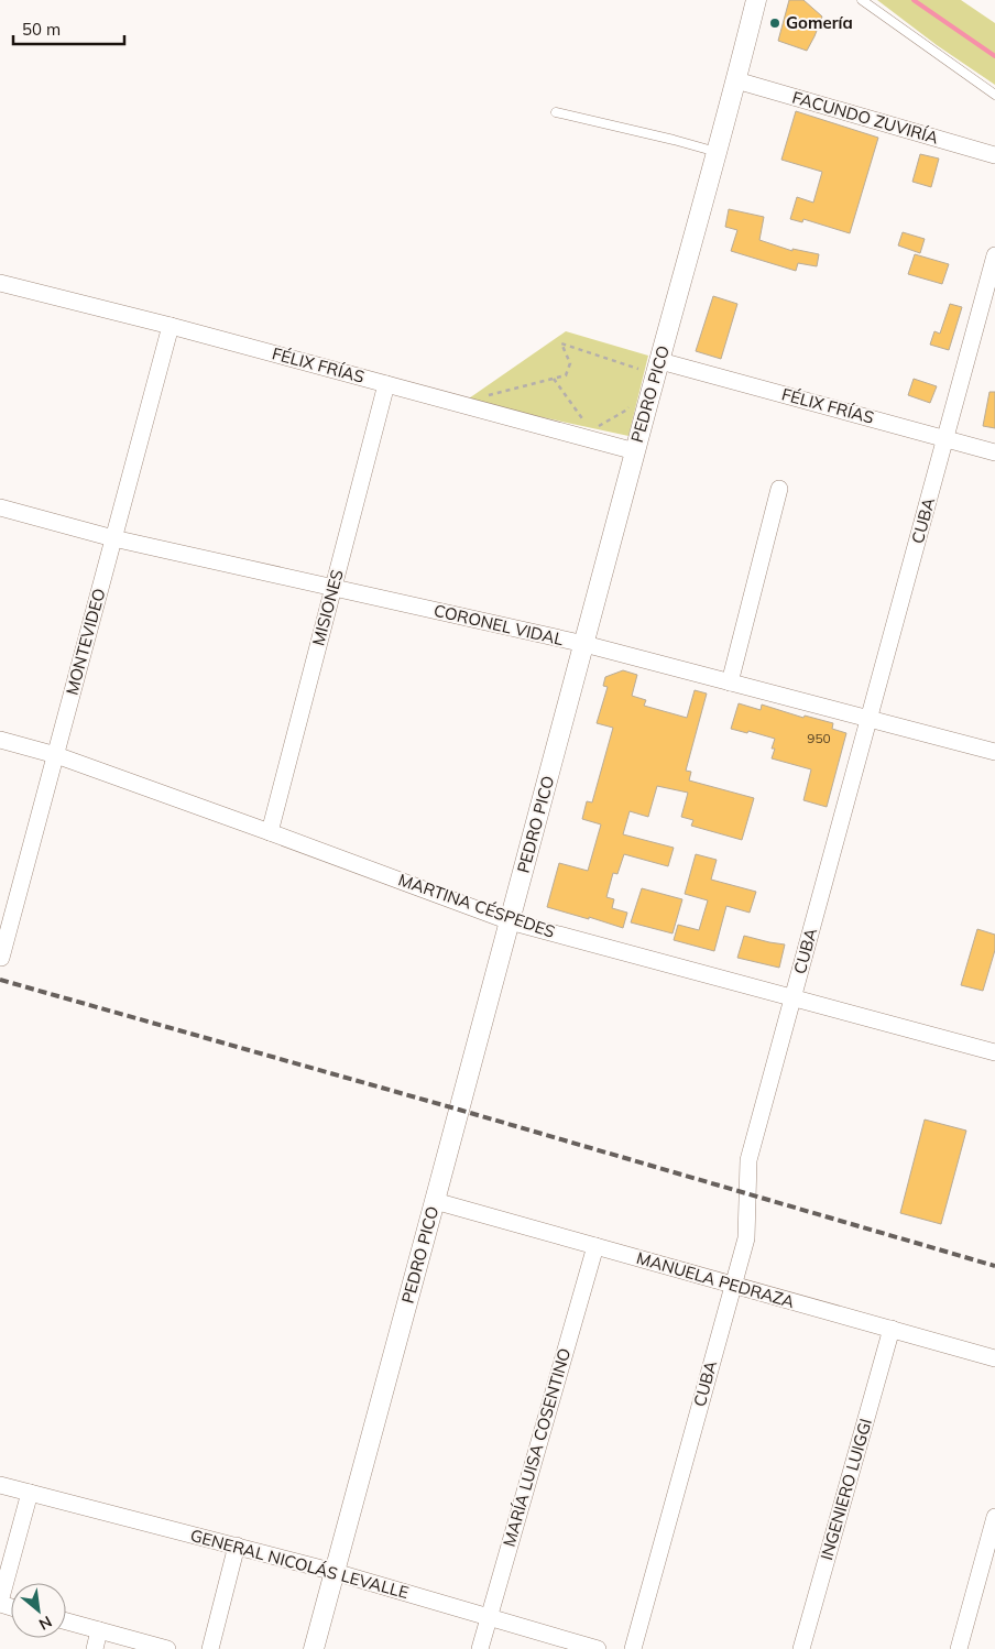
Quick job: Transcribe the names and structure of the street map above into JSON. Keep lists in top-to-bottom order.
{
  "streets": {
    "street": [
      "FACUNDO ZUVIRÍA",
      "FÉLIX FRÍAS",
      "PEDRO PICO",
      "CUBA",
      "MISIONES",
      "CORONEL VIDAL",
      "MONTEVIDEO",
      "MARTINA CÉSPEDES",
      "MANUELA PEDRAZA",
      "MARÍA LUISA COSENTINO",
      "INGENIERO LUIGGI",
      "GENERAL NICOLÁS LEVALLE"
    ]
  },
  "crossings": [
    ["FACUNDO ZUVIRÍA", "PEDRO PICO"],
    ["FÉLIX FRÍAS", "PEDRO PICO"],
    ["FÉLIX FRÍAS", "CUBA"],
    ["FÉLIX FRÍAS", "MISIONES"],
    ["FÉLIX FRÍAS", "MONTEVIDEO"],
    ["PEDRO PICO", "CORONEL VIDAL"],
    ["PEDRO PICO", "MARTINA CÉSPEDES"],
    ["PEDRO PICO", "MANUELA PEDRAZA"],
    ["PEDRO PICO", "GENERAL NICOLÁS LEVALLE"],
    ["CUBA", "CORONEL VIDAL"],
    ["CUBA", "MARTINA CÉSPEDES"],
    ["CUBA", "MANUELA PEDRAZA"],
    ["MISIONES", "CORONEL VIDAL"],
    ["MISIONES", "MARTINA CÉSPEDES"],
    ["CORONEL VIDAL", "MONTEVIDEO"],
    ["MONTEVIDEO", "MARTINA CÉSPEDES"],
    ["MANUELA PEDRAZA", "MARÍA LUISA COSENTINO"],
    ["MANUELA PEDRAZA", "INGENIERO LUIGGI"],
    ["MARÍA LUISA COSENTINO", "GENERAL NICOLÁS LEVALLE"]
  ],
  "places": ["Gomería"],
  "house_numbers": ["950"],
  "scale_bar": "50 m",
  "north": "bottom right"
}
